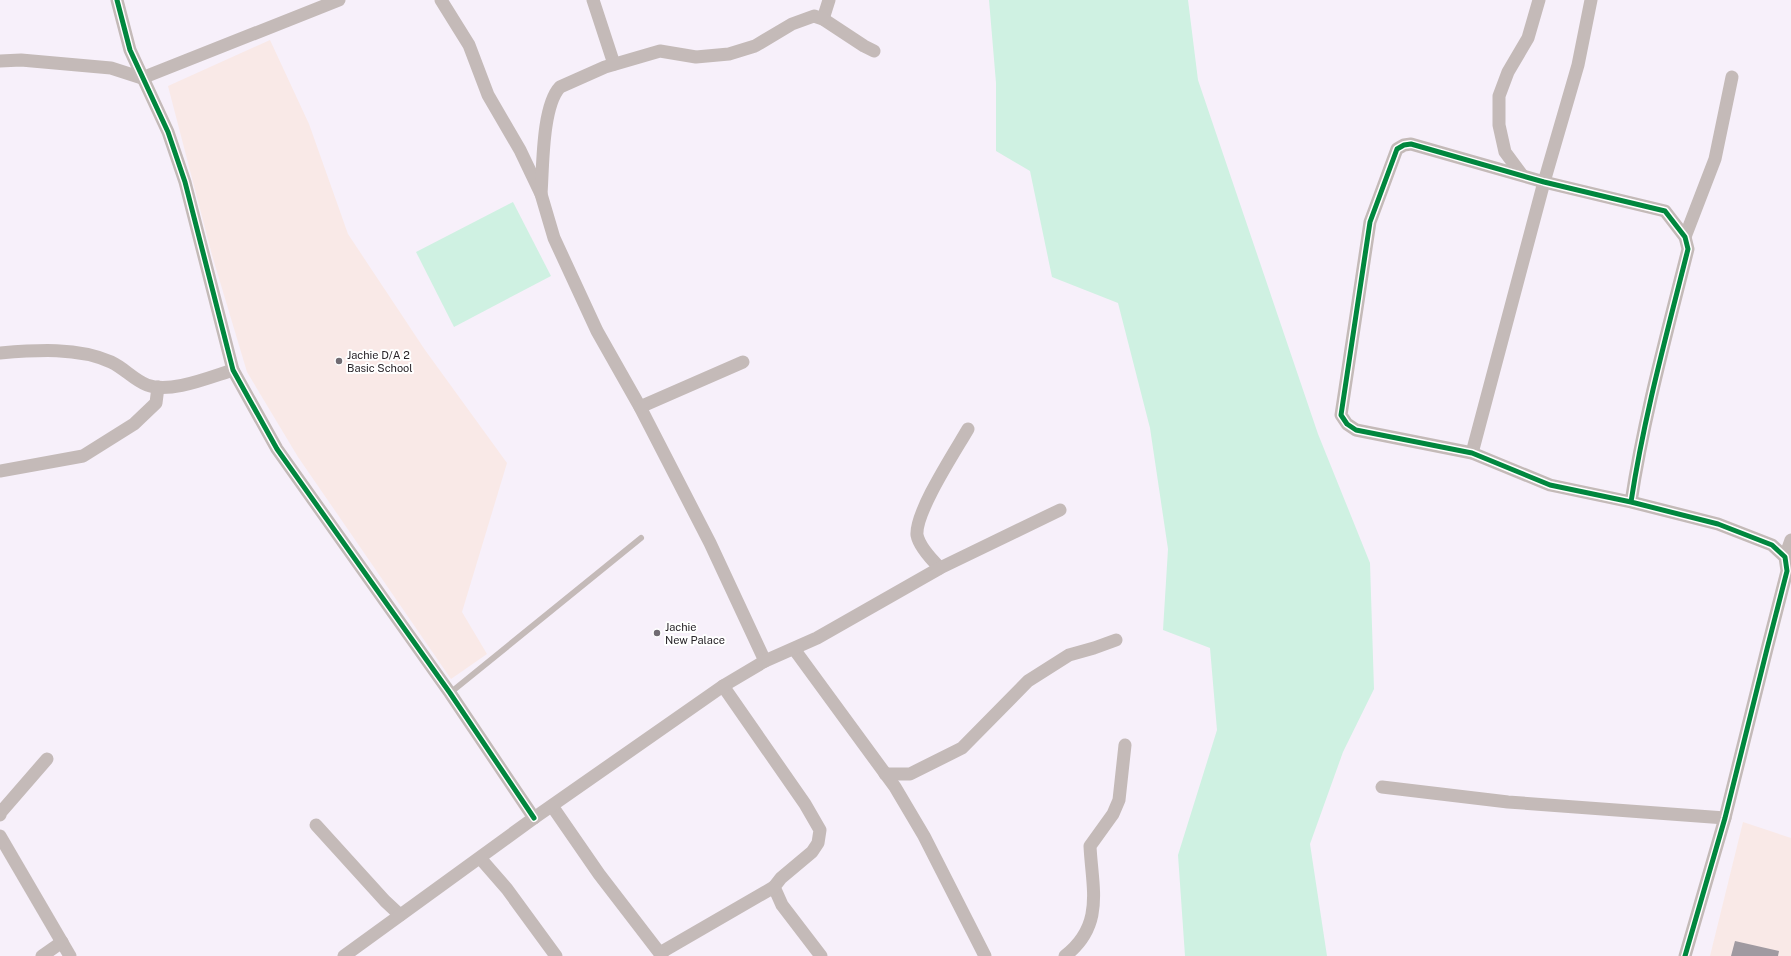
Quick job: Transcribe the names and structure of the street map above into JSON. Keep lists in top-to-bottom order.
{
  "places": ["Jachie D/A 2 Basic School", "Jachie New Palace"]
}
